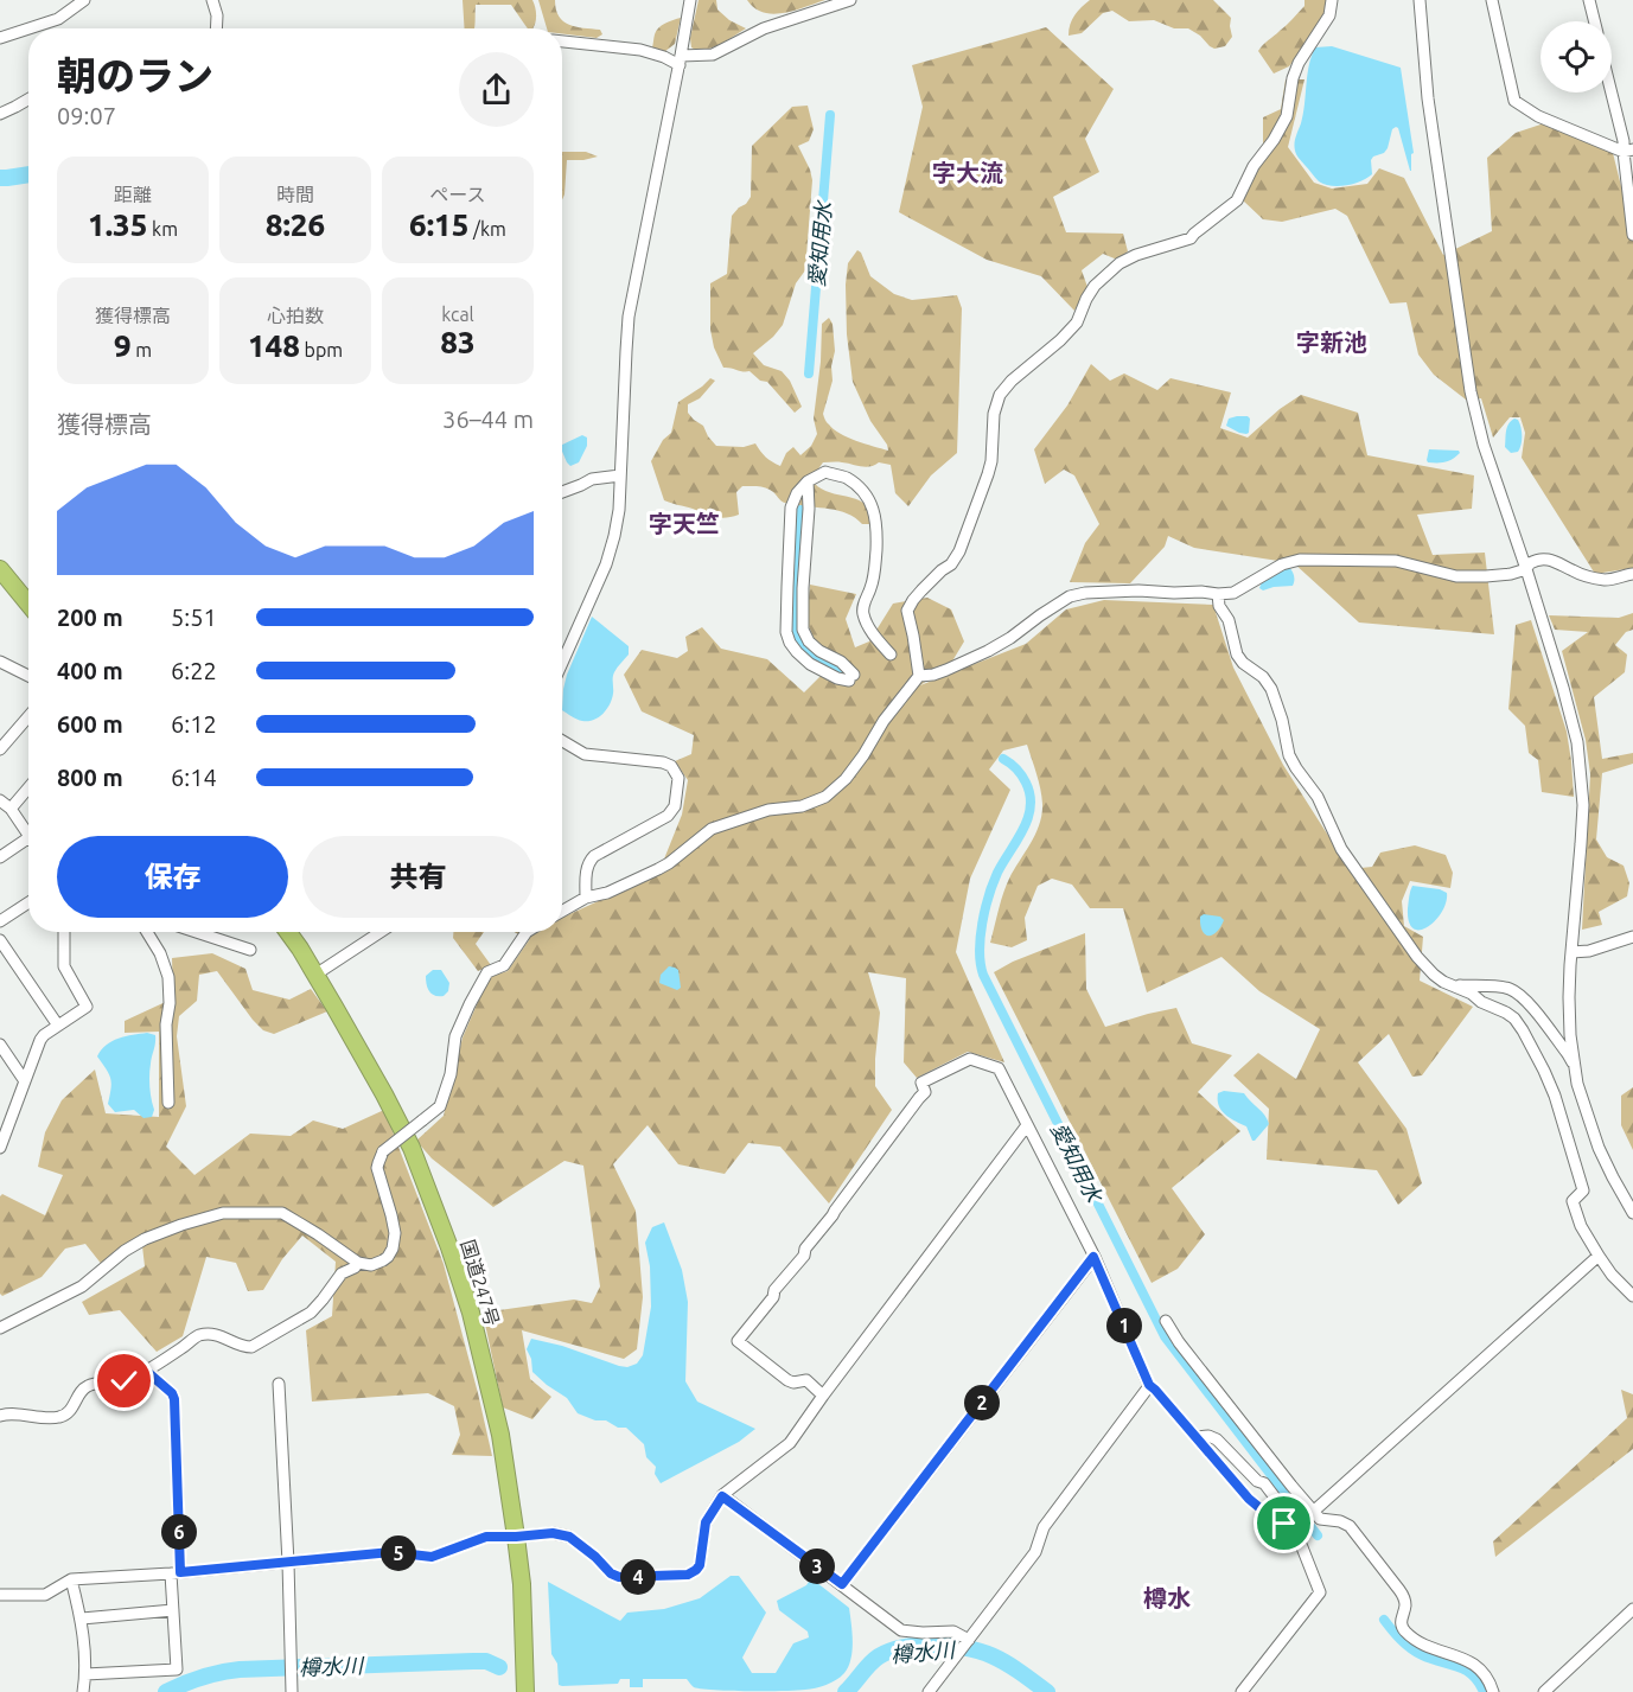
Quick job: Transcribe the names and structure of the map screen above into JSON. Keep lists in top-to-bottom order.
{
  "streets": {
    "highway": ["国道247号"]
  },
  "districts": [
    "字大流",
    "字新池",
    "字天竺",
    "樽水"
  ],
  "water": ["愛知用水", "樽水川"],
  "page": {
    "heading": ["朝のラン", "09:07"],
    "stats": [
      ["距離", "1.35 km"],
      ["時間", "8:26"],
      ["ペース", "6:15 /km"],
      ["獲得標高", "9 m"],
      ["心拍数", "148 bpm"],
      ["kcal", "83"]
    ],
    "chart": ["獲得標高", "36–44 m"],
    "list": [
      {
        "name": "200 m",
        "note": "5:51"
      },
      {
        "name": "400 m",
        "note": "6:22"
      },
      {
        "name": "600 m",
        "note": "6:12"
      },
      {
        "name": "800 m",
        "note": "6:14"
      }
    ],
    "buttons": ["保存", "共有"],
    "pins": [
      "1",
      "2",
      "6",
      "5",
      "3",
      "4"
    ]
  }
}
